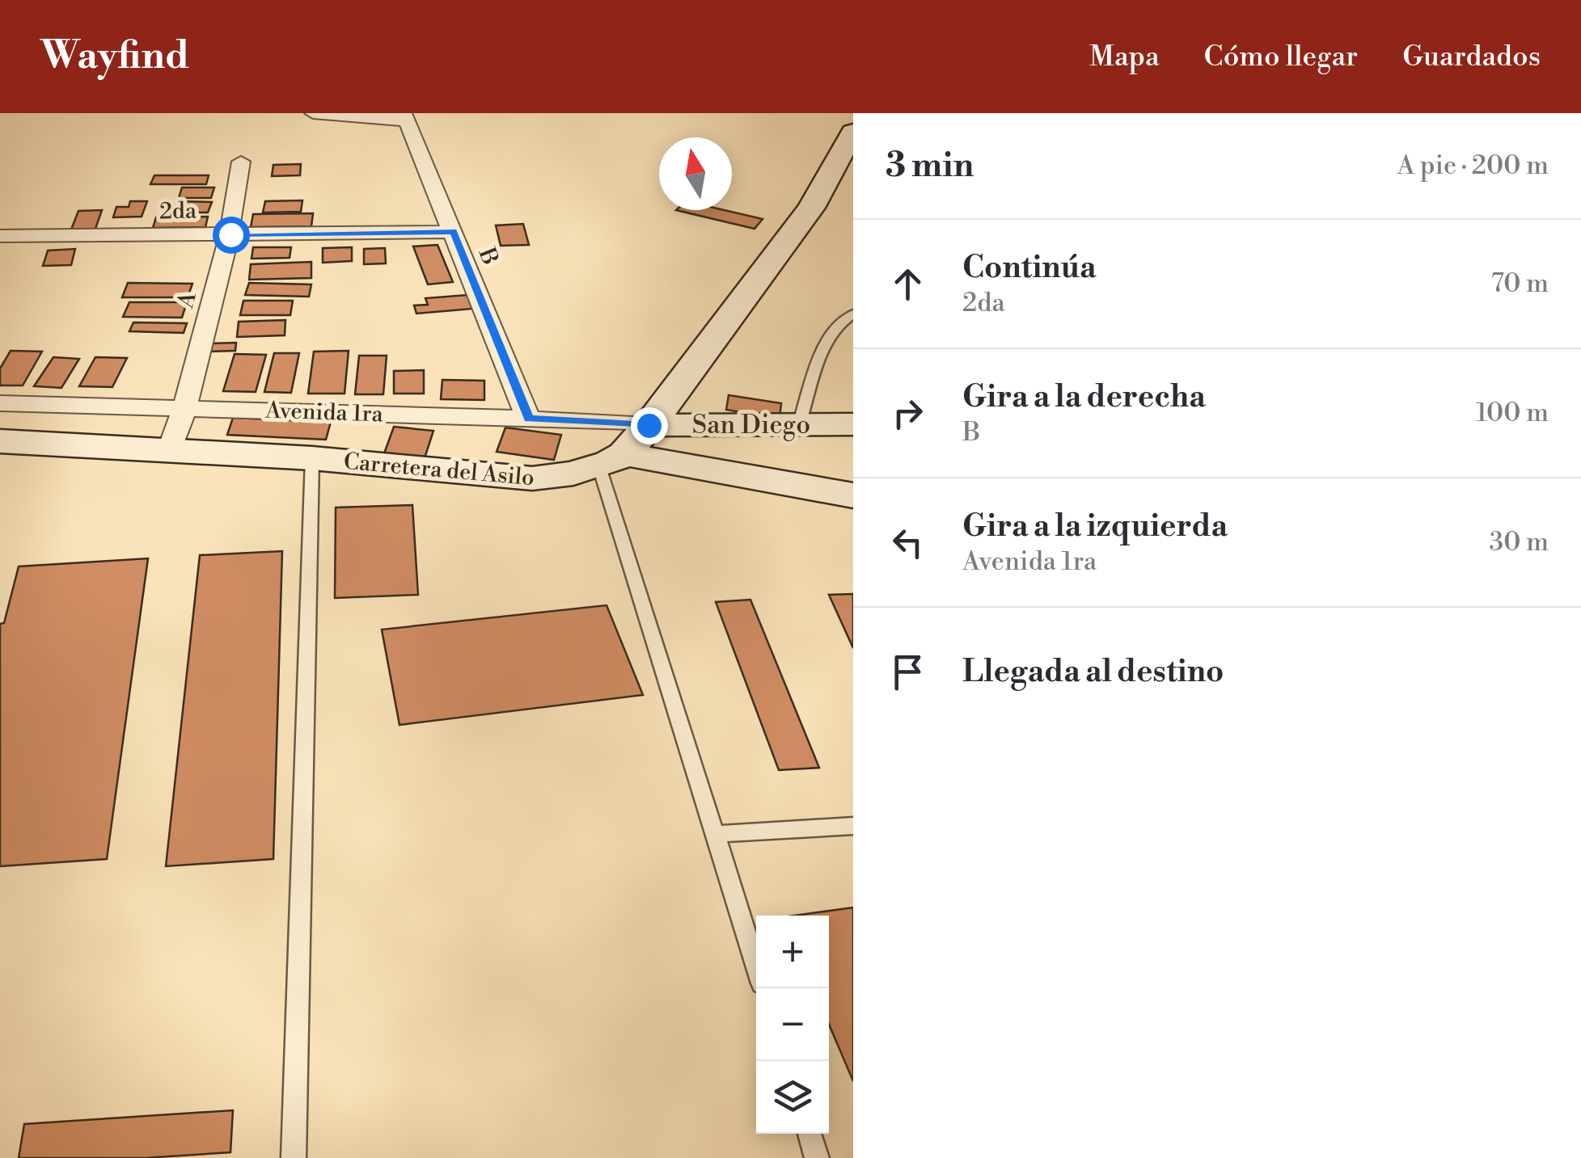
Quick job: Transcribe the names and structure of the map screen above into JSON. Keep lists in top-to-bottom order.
{
  "streets": {
    "street": [
      "2da",
      "B",
      "A",
      "Avenida 1ra",
      "San Diego",
      "Carretera del Asilo"
    ]
  },
  "crossings": [
    ["2da", "B"],
    ["2da", "A"],
    ["B", "Avenida 1ra"],
    ["A", "Avenida 1ra"],
    ["A", "Carretera del Asilo"],
    ["Avenida 1ra", "San Diego"]
  ],
  "north": "top",
  "page": {
    "header": "Wayfind",
    "nav": ["Mapa", "Cómo llegar", "Guardados"],
    "heading": ["3 min", "A pie · 200 m"],
    "list": [
      ["Continúa", "2da", "70 m"],
      ["Gira a la derecha", "B", "100 m"],
      ["Gira a la izquierda", "Avenida 1ra", "30 m"],
      "Llegada al destino"
    ],
    "map_buttons": ["+", "−"]
  }
}
